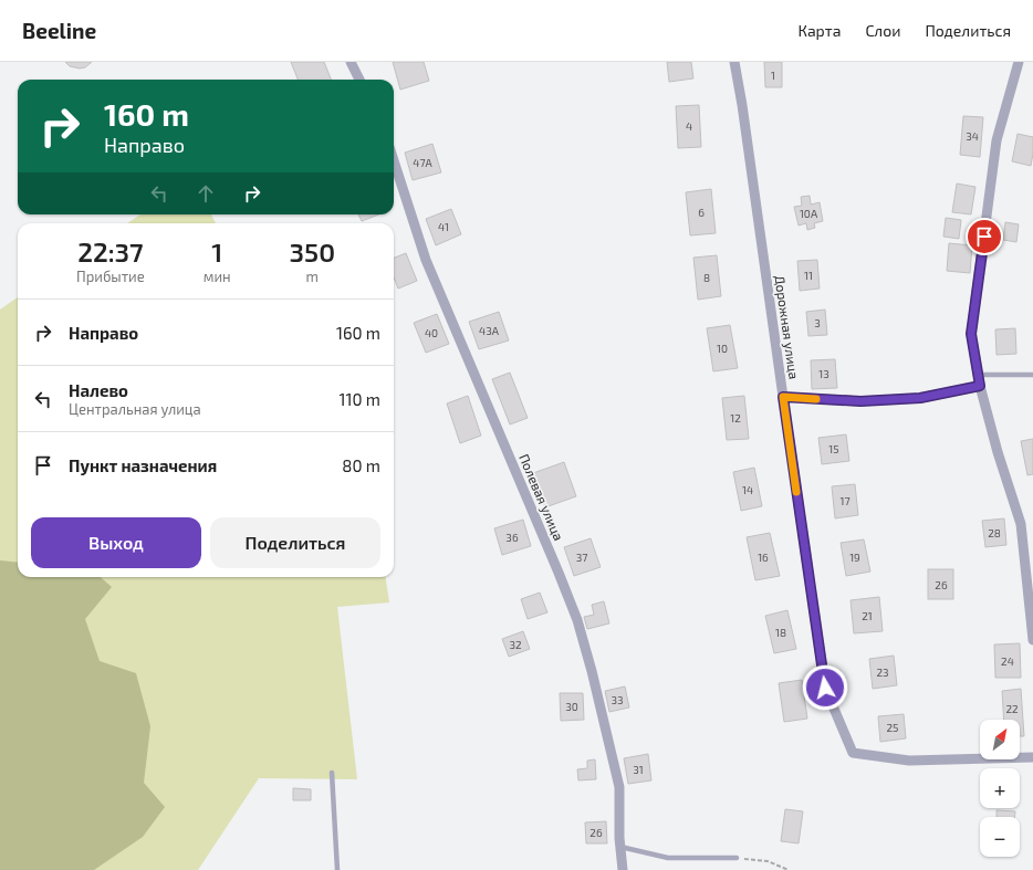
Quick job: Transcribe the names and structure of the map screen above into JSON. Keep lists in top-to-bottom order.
{
  "streets": {
    "street": ["Дорожная улица", "Полевая улица"]
  },
  "house_numbers": [
    "1",
    "4",
    "34",
    "47А",
    "6",
    "10А",
    "41",
    "11",
    "8",
    "3",
    "43А",
    "40",
    "10",
    "13",
    "12",
    "15",
    "14",
    "17",
    "28",
    "36",
    "37",
    "16",
    "19",
    "26",
    "21",
    "18",
    "32",
    "24",
    "23",
    "33",
    "30",
    "22",
    "25",
    "31",
    "26"
  ],
  "north": "top right",
  "page": {
    "header": "Beeline",
    "nav": ["Карта", "Слои", "Поделиться"],
    "turn": ["160 m", "Направо"],
    "eta": [
      "22:37",
      "Прибытие",
      "1",
      "мин",
      "350",
      "m"
    ],
    "list": [
      {
        "name": "Направо",
        "value": "160 m"
      },
      {
        "name": "Налево",
        "note": "Центральная улица",
        "value": "110 m"
      },
      {
        "name": "Пункт назначения",
        "value": "80 m"
      }
    ],
    "buttons": ["Выход", "Поделиться"],
    "map_buttons": ["+", "−"]
  }
}
